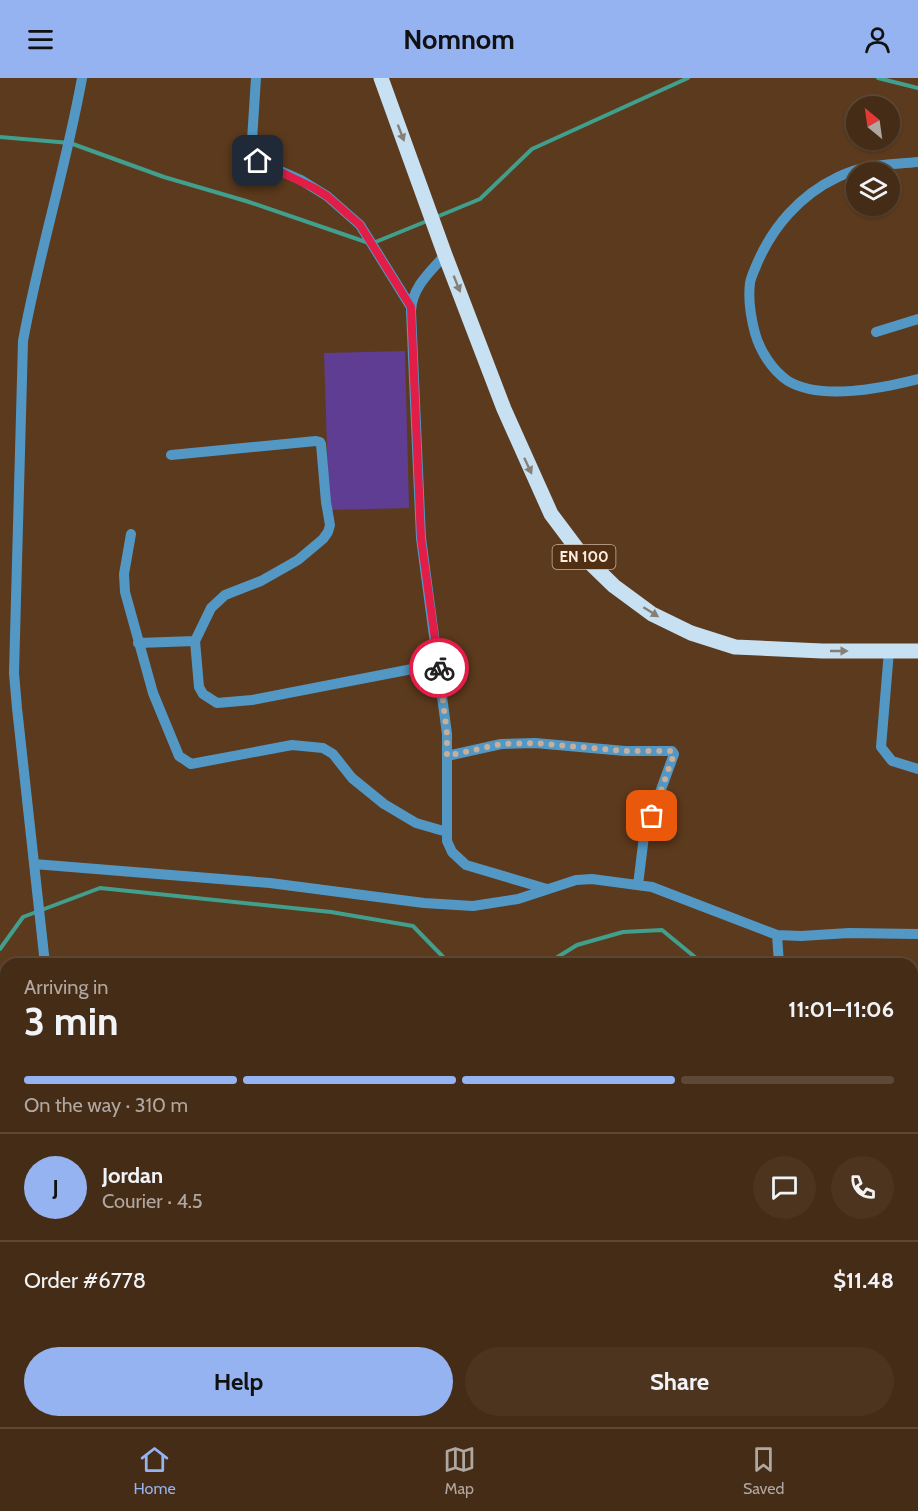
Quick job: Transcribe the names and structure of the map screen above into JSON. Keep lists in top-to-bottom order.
{
  "streets": {
    "main road": ["EN 100"]
  },
  "north": "top left",
  "page": {
    "header": "Nomnom",
    "heading": ["3 min", "Arriving in", "11:01–11:06"],
    "panel": [
      "Jordan",
      "Courier · 4.5",
      "Order #6778",
      "$11.48"
    ],
    "bar": "On the way · 310 m",
    "round": "J",
    "buttons": ["Help", "Share"],
    "tabs": ["Home", "Map", "Saved"]
  }
}
